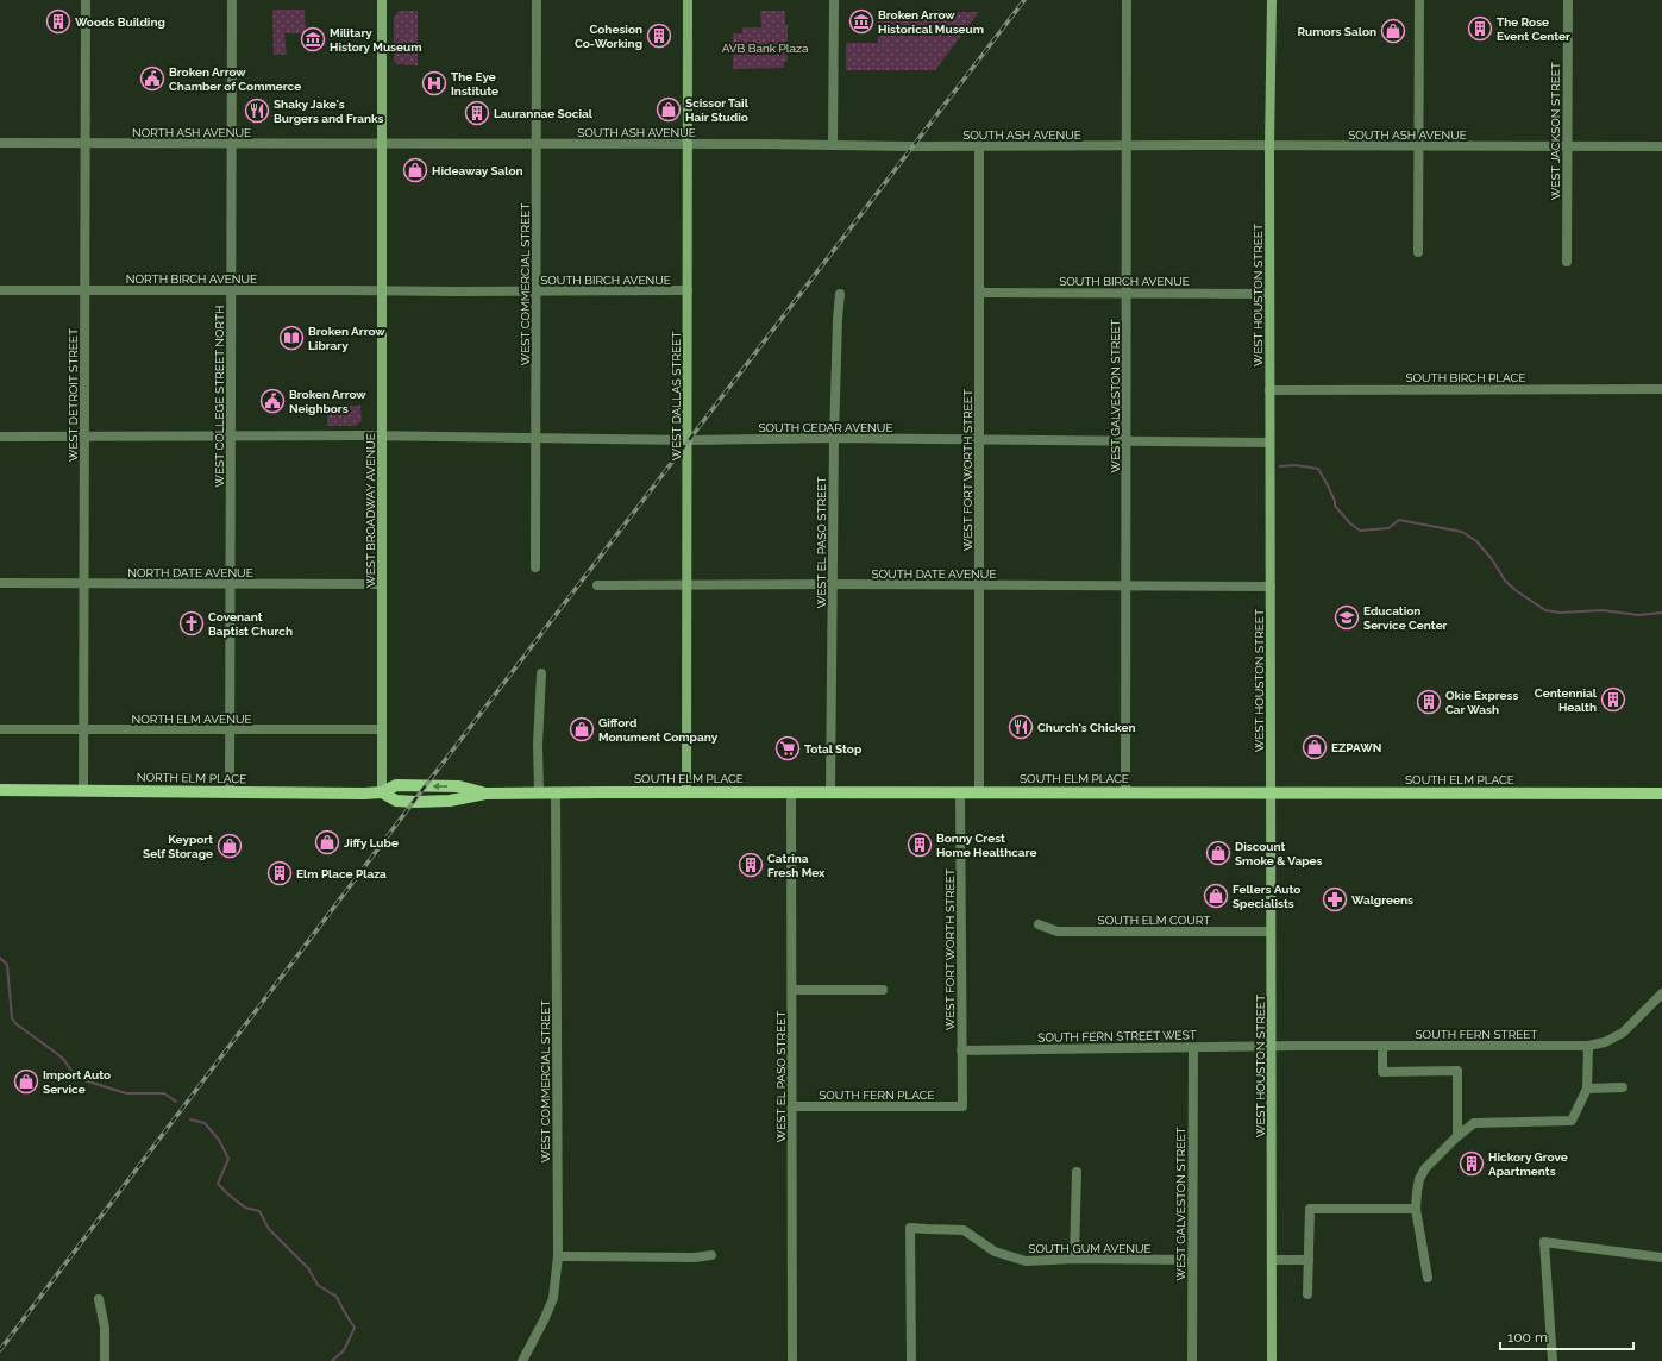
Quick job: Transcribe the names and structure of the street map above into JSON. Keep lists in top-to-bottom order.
{
  "streets": {
    "main road": ["NORTH ELM PLACE", "SOUTH ELM PLACE"],
    "street": [
      "WEST JACKSON STREET",
      "NORTH ASH AVENUE",
      "SOUTH ASH AVENUE",
      "NORTH BIRCH AVENUE",
      "SOUTH BIRCH AVENUE",
      "WEST COMMERCIAL STREET",
      "WEST HOUSTON STREET",
      "SOUTH BIRCH PLACE",
      "WEST DETROIT STREET",
      "WEST COLLEGE STREET NORTH",
      "WEST DALLAS STREET",
      "WEST GALVESTON STREET",
      "SOUTH CEDAR AVENUE",
      "WEST FORT WORTH STREET",
      "WEST BROADWAY AVENUE",
      "WEST EL PASO STREET",
      "NORTH DATE AVENUE",
      "SOUTH DATE AVENUE",
      "NORTH ELM AVENUE",
      "SOUTH ELM COURT",
      "SOUTH FERN STREET",
      "SOUTH FERN STREET WEST",
      "SOUTH FERN PLACE",
      "SOUTH GUM AVENUE"
    ]
  },
  "crossings": [
    ["WEST JACKSON STREET", "SOUTH ASH AVENUE"],
    ["NORTH ASH AVENUE", "SOUTH ASH AVENUE"],
    ["NORTH ASH AVENUE", "WEST DETROIT STREET"],
    ["NORTH ASH AVENUE", "WEST COLLEGE STREET NORTH"],
    ["NORTH ASH AVENUE", "WEST BROADWAY AVENUE"],
    ["SOUTH ASH AVENUE", "WEST COMMERCIAL STREET"],
    ["SOUTH ASH AVENUE", "WEST HOUSTON STREET"],
    ["SOUTH ASH AVENUE", "WEST DALLAS STREET"],
    ["SOUTH ASH AVENUE", "WEST GALVESTON STREET"],
    ["SOUTH ASH AVENUE", "WEST FORT WORTH STREET"],
    ["SOUTH ASH AVENUE", "WEST BROADWAY AVENUE"],
    ["NORTH BIRCH AVENUE", "SOUTH BIRCH AVENUE"],
    ["NORTH BIRCH AVENUE", "WEST DETROIT STREET"],
    ["NORTH BIRCH AVENUE", "WEST COLLEGE STREET NORTH"],
    ["NORTH BIRCH AVENUE", "WEST BROADWAY AVENUE"],
    ["SOUTH BIRCH AVENUE", "WEST COMMERCIAL STREET"],
    ["SOUTH BIRCH AVENUE", "WEST HOUSTON STREET"],
    ["SOUTH BIRCH AVENUE", "WEST DALLAS STREET"],
    ["SOUTH BIRCH AVENUE", "WEST GALVESTON STREET"],
    ["SOUTH BIRCH AVENUE", "WEST FORT WORTH STREET"],
    ["SOUTH BIRCH AVENUE", "WEST BROADWAY AVENUE"],
    ["WEST COMMERCIAL STREET", "SOUTH CEDAR AVENUE"],
    ["WEST COMMERCIAL STREET", "SOUTH ELM PLACE"],
    ["WEST HOUSTON STREET", "SOUTH BIRCH PLACE"],
    ["WEST HOUSTON STREET", "SOUTH CEDAR AVENUE"],
    ["WEST HOUSTON STREET", "SOUTH DATE AVENUE"],
    ["WEST HOUSTON STREET", "SOUTH ELM PLACE"],
    ["WEST HOUSTON STREET", "SOUTH ELM COURT"],
    ["WEST HOUSTON STREET", "SOUTH FERN STREET"],
    ["WEST HOUSTON STREET", "SOUTH FERN STREET WEST"],
    ["WEST DETROIT STREET", "SOUTH CEDAR AVENUE"],
    ["WEST DETROIT STREET", "NORTH DATE AVENUE"],
    ["WEST DETROIT STREET", "NORTH ELM AVENUE"],
    ["WEST DETROIT STREET", "NORTH ELM PLACE"],
    ["WEST COLLEGE STREET NORTH", "SOUTH CEDAR AVENUE"],
    ["WEST COLLEGE STREET NORTH", "NORTH DATE AVENUE"],
    ["WEST COLLEGE STREET NORTH", "NORTH ELM AVENUE"],
    ["WEST COLLEGE STREET NORTH", "NORTH ELM PLACE"],
    ["WEST DALLAS STREET", "SOUTH CEDAR AVENUE"],
    ["WEST DALLAS STREET", "SOUTH DATE AVENUE"],
    ["WEST DALLAS STREET", "SOUTH ELM PLACE"],
    ["WEST GALVESTON STREET", "SOUTH CEDAR AVENUE"],
    ["WEST GALVESTON STREET", "SOUTH DATE AVENUE"],
    ["WEST GALVESTON STREET", "SOUTH ELM PLACE"],
    ["WEST GALVESTON STREET", "SOUTH FERN STREET WEST"],
    ["WEST GALVESTON STREET", "SOUTH GUM AVENUE"],
    ["SOUTH CEDAR AVENUE", "WEST FORT WORTH STREET"],
    ["SOUTH CEDAR AVENUE", "WEST BROADWAY AVENUE"],
    ["SOUTH CEDAR AVENUE", "WEST EL PASO STREET"],
    ["WEST FORT WORTH STREET", "SOUTH DATE AVENUE"],
    ["WEST FORT WORTH STREET", "SOUTH ELM PLACE"],
    ["WEST FORT WORTH STREET", "SOUTH FERN STREET WEST"],
    ["WEST FORT WORTH STREET", "SOUTH FERN PLACE"],
    ["WEST BROADWAY AVENUE", "NORTH DATE AVENUE"],
    ["WEST BROADWAY AVENUE", "NORTH ELM AVENUE"],
    ["WEST BROADWAY AVENUE", "NORTH ELM PLACE"],
    ["WEST BROADWAY AVENUE", "SOUTH ELM PLACE"],
    ["WEST EL PASO STREET", "SOUTH DATE AVENUE"],
    ["WEST EL PASO STREET", "SOUTH ELM PLACE"],
    ["WEST EL PASO STREET", "SOUTH FERN PLACE"],
    ["NORTH ELM PLACE", "SOUTH ELM PLACE"],
    ["SOUTH FERN STREET", "SOUTH FERN STREET WEST"]
  ],
  "parks": ["AVB Bank Plaza"],
  "places": {
    "building": [
      "Woods Building",
      "The Rose Event Center",
      "Cohesion Co-Working",
      "Laurannae Social",
      "Centennial Health",
      "Okie Express Car Wash",
      "Bonny Crest Home Healthcare",
      "Catrina Fresh Mex",
      "Elm Place Plaza",
      "Hickory Grove Apartments"
    ],
    "museum": ["Broken Arrow Historical Museum", "Military History Museum"],
    "shop": [
      "Rumors Salon",
      "Scissor Tail Hair Studio",
      "Hideaway Salon",
      "Gifford Monument Company",
      "EZPAWN",
      "Jiffy Lube",
      "Keyport Self Storage",
      "Discount Smoke & Vapes",
      "Fellers Auto Specialists",
      "Import Auto Service"
    ],
    "public building": ["Broken Arrow Chamber of Commerce", "Broken Arrow Neighbors"],
    "hospital": ["The Eye Institute"],
    "restaurant": ["Shaky Jake's Burgers and Franks", "Church's Chicken"],
    "library": ["Broken Arrow Library"],
    "school or university": ["Education Service Center"],
    "church": ["Covenant Baptist Church"],
    "supermarket": ["Total Stop"],
    "pharmacy": ["Walgreens"]
  },
  "scale_bar": "100 m"
}
